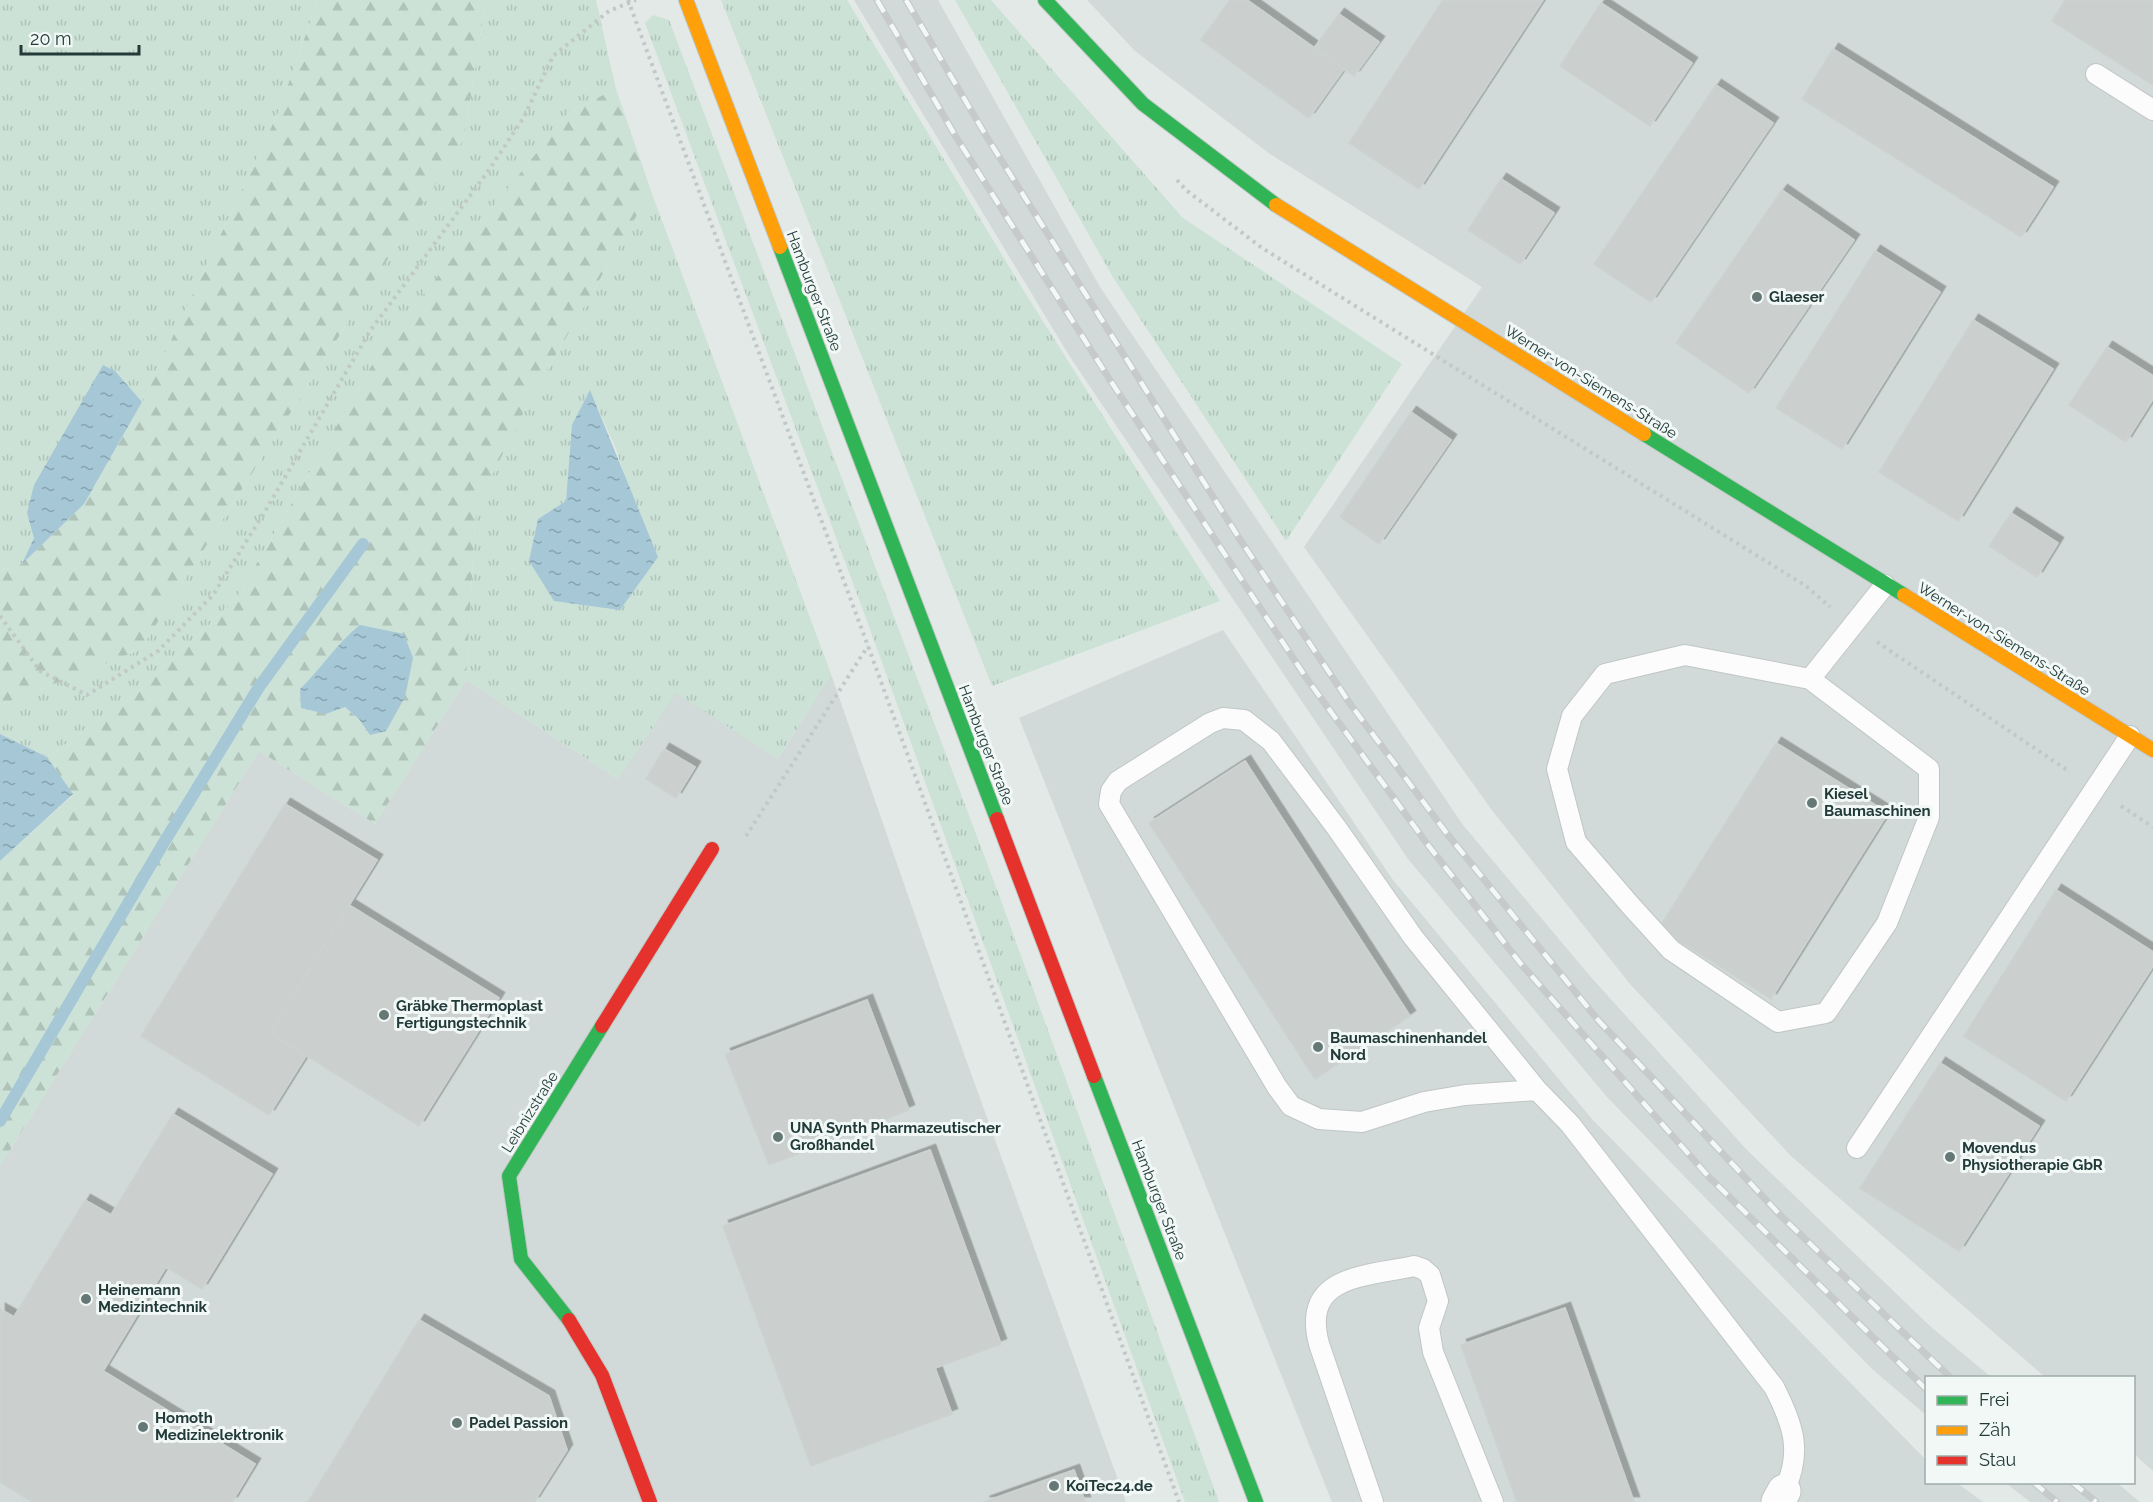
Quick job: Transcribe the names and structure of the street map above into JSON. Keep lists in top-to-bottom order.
{
  "streets": {
    "street": ["Hamburger Straße", "Werner-von-Siemens-Straße", "Leibnizstraße"]
  },
  "places": [
    "Glaeser",
    "Kiesel Baumaschinen",
    "Gräbke Thermoplast Fertigungstechnik",
    "Baumaschinenhandel Nord",
    "UNA Synth Pharmazeutischer Großhandel",
    "Movendus Physiotherapie GbR",
    "Heinemann Medizintechnik",
    "Padel Passion",
    "Homoth Medizinelektronik",
    "KoiTec24.de"
  ],
  "legend": ["Frei", "Zäh", "Stau"],
  "scale_bar": "20 m"
}
